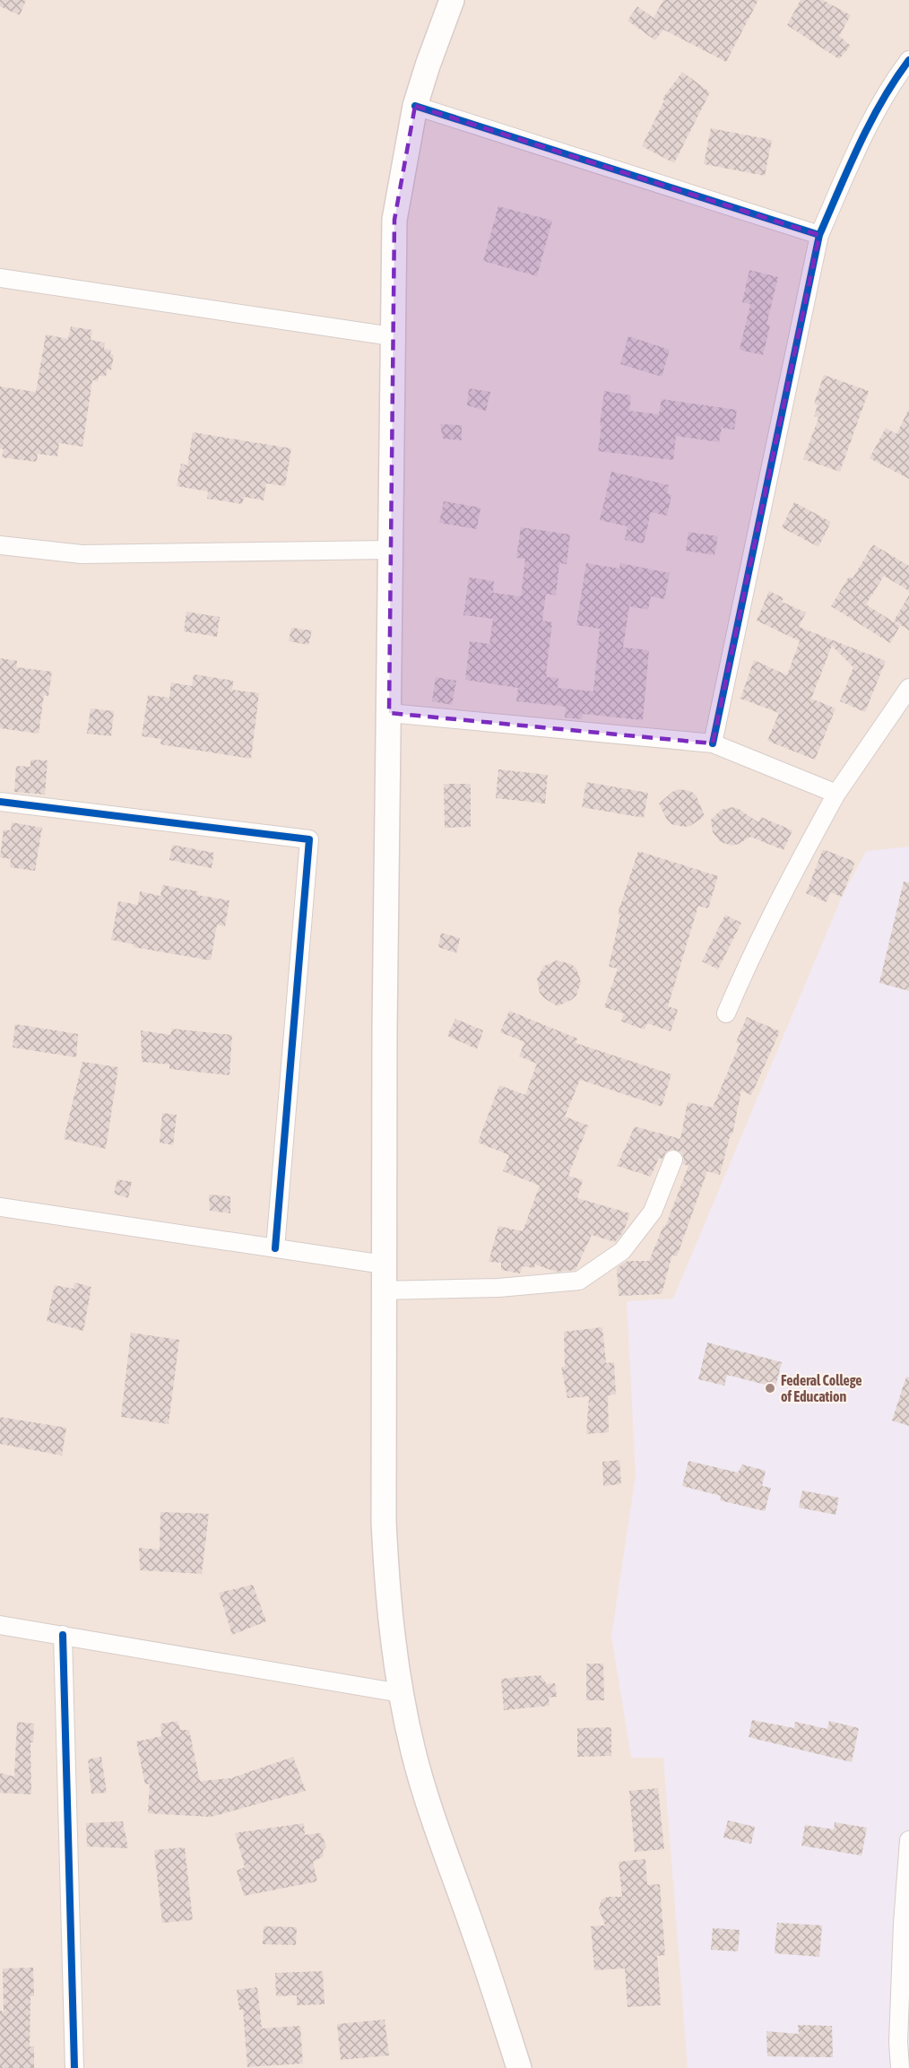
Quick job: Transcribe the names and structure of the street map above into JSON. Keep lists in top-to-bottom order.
{
  "places": ["Federal College of Education"]
}
